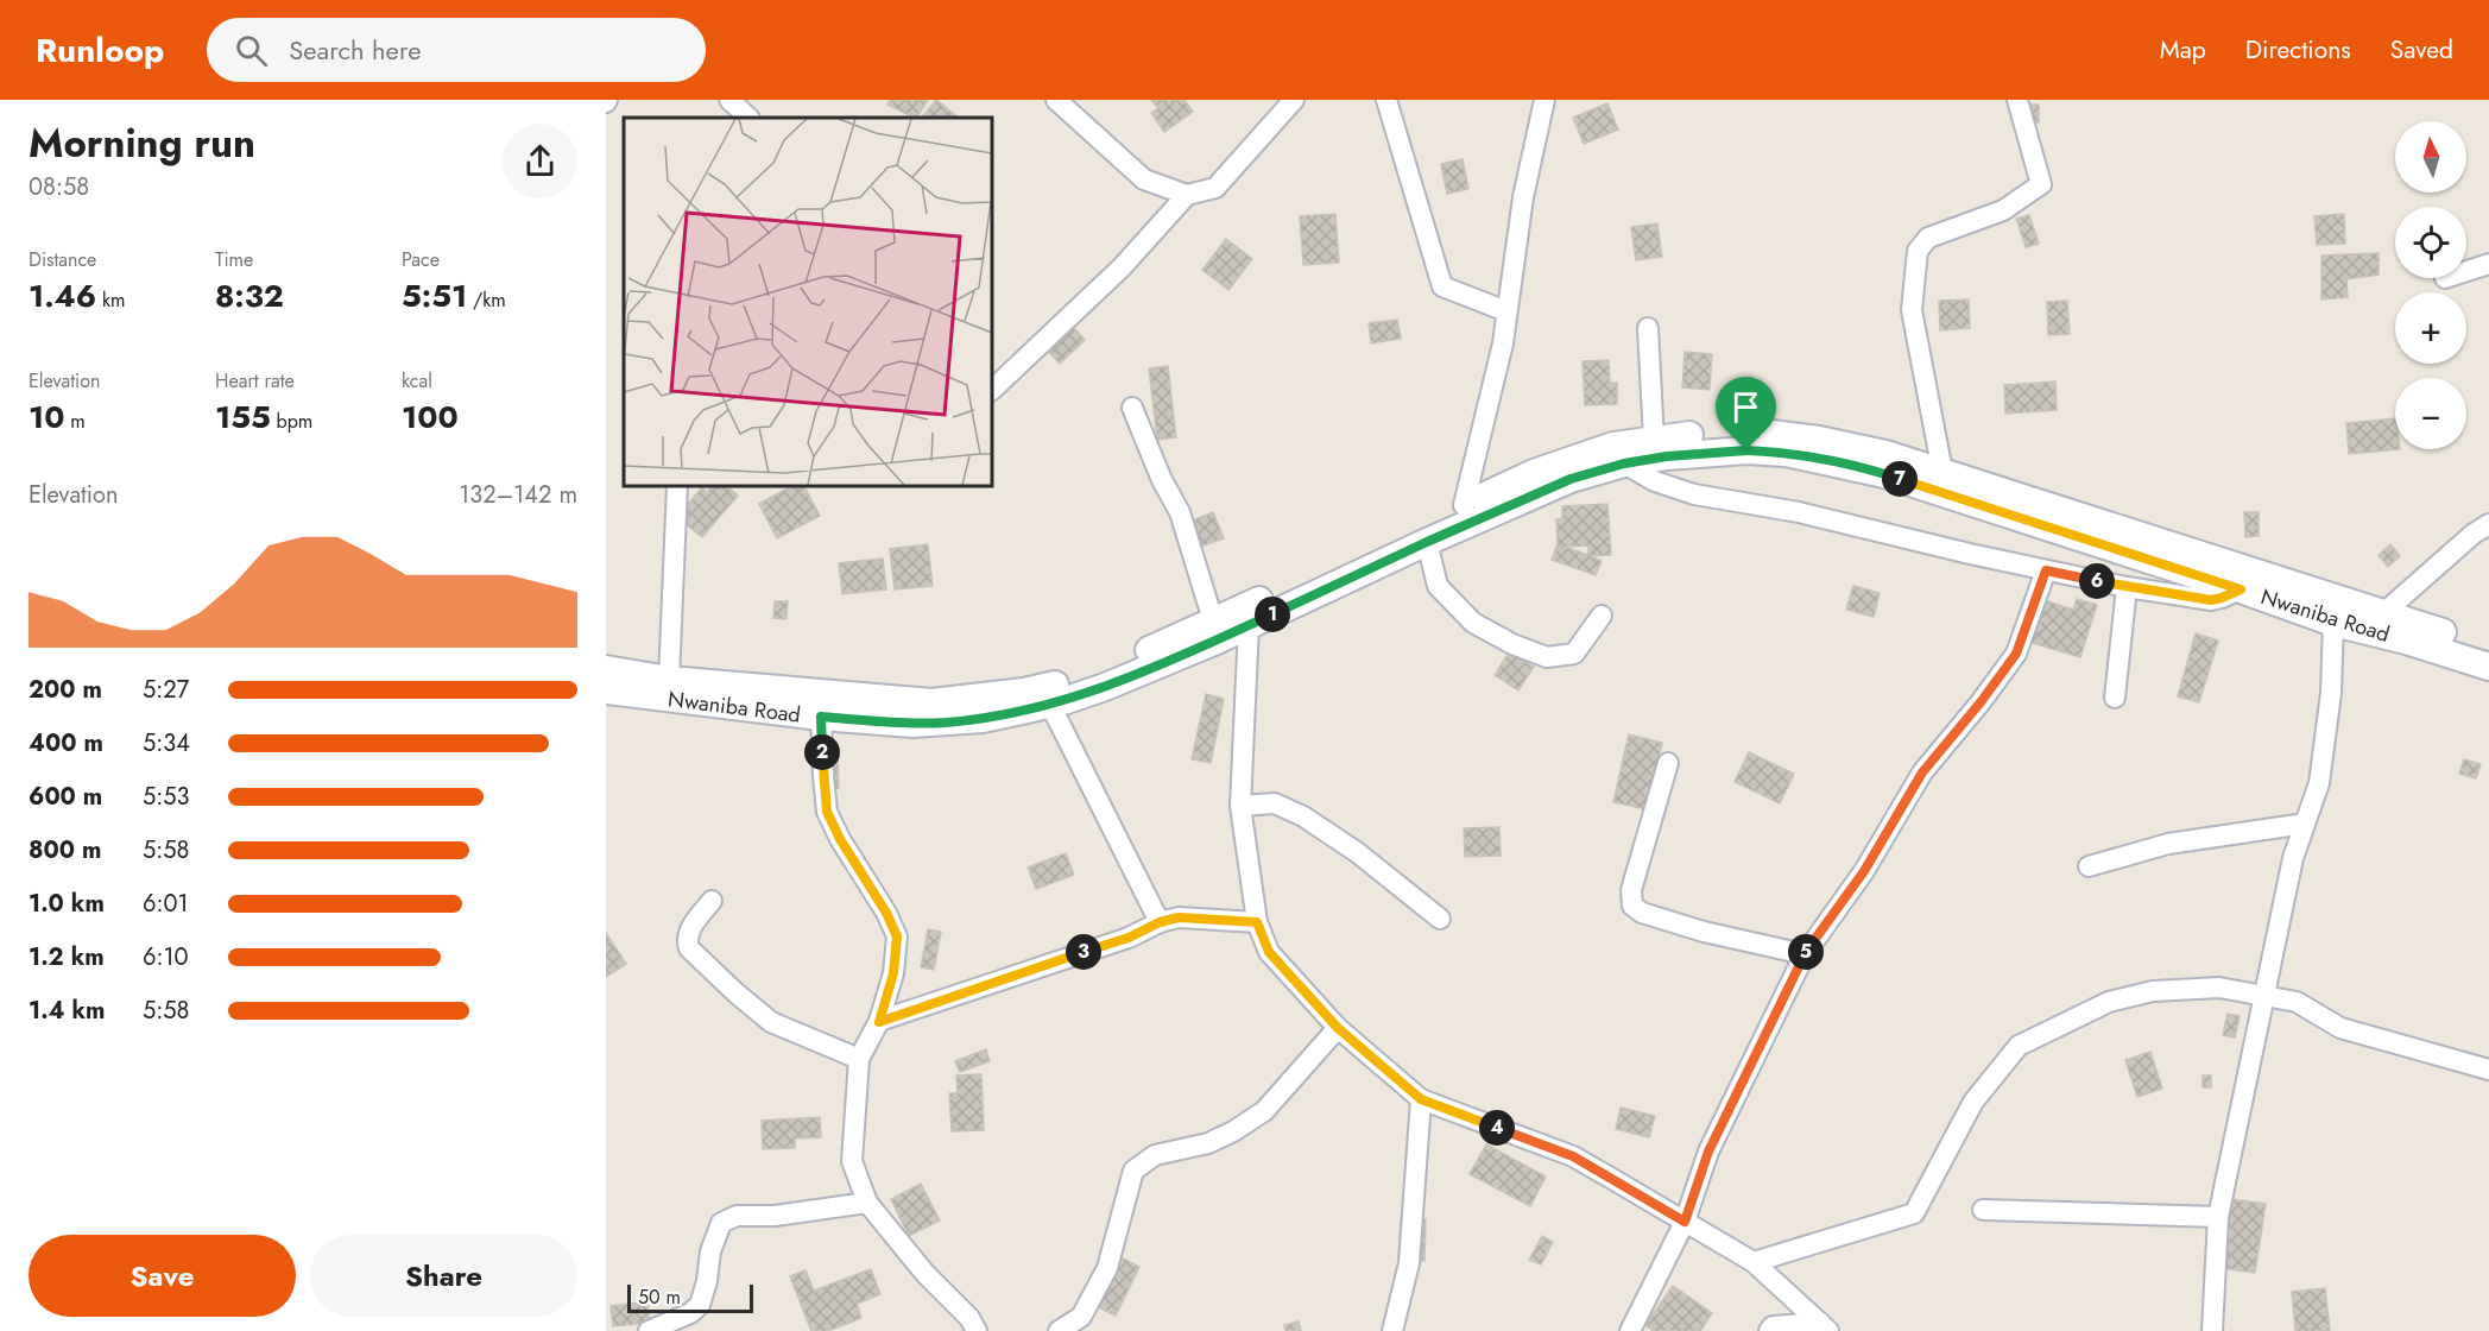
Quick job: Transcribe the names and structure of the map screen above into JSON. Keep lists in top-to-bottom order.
{
  "streets": {
    "main road": ["Nwaniba Road"]
  },
  "scale_bar": "50 m",
  "north": "top",
  "page": {
    "header": "Runloop",
    "search": "Search here",
    "nav": ["Map", "Directions", "Saved"],
    "heading": ["Morning run", "08:58"],
    "map_buttons": ["+", "−"],
    "stats": [
      ["Distance", "1.46 km"],
      ["Time", "8:32"],
      ["Pace", "5:51 /km"],
      ["Elevation", "10 m"],
      ["Heart rate", "155 bpm"],
      ["kcal", "100"]
    ],
    "pins": [
      "7",
      "6",
      "1",
      "2",
      "3",
      "5",
      "4"
    ],
    "chart": ["Elevation", "132–142 m"],
    "list": [
      {
        "name": "200 m",
        "note": "5:27"
      },
      {
        "name": "400 m",
        "note": "5:34"
      },
      {
        "name": "600 m",
        "note": "5:53"
      },
      {
        "name": "800 m",
        "note": "5:58"
      },
      {
        "name": "1.0 km",
        "note": "6:01"
      },
      {
        "name": "1.2 km",
        "note": "6:10"
      },
      {
        "name": "1.4 km",
        "note": "5:58"
      }
    ],
    "buttons": ["Save", "Share"],
    "scale": "50 m"
  }
}
